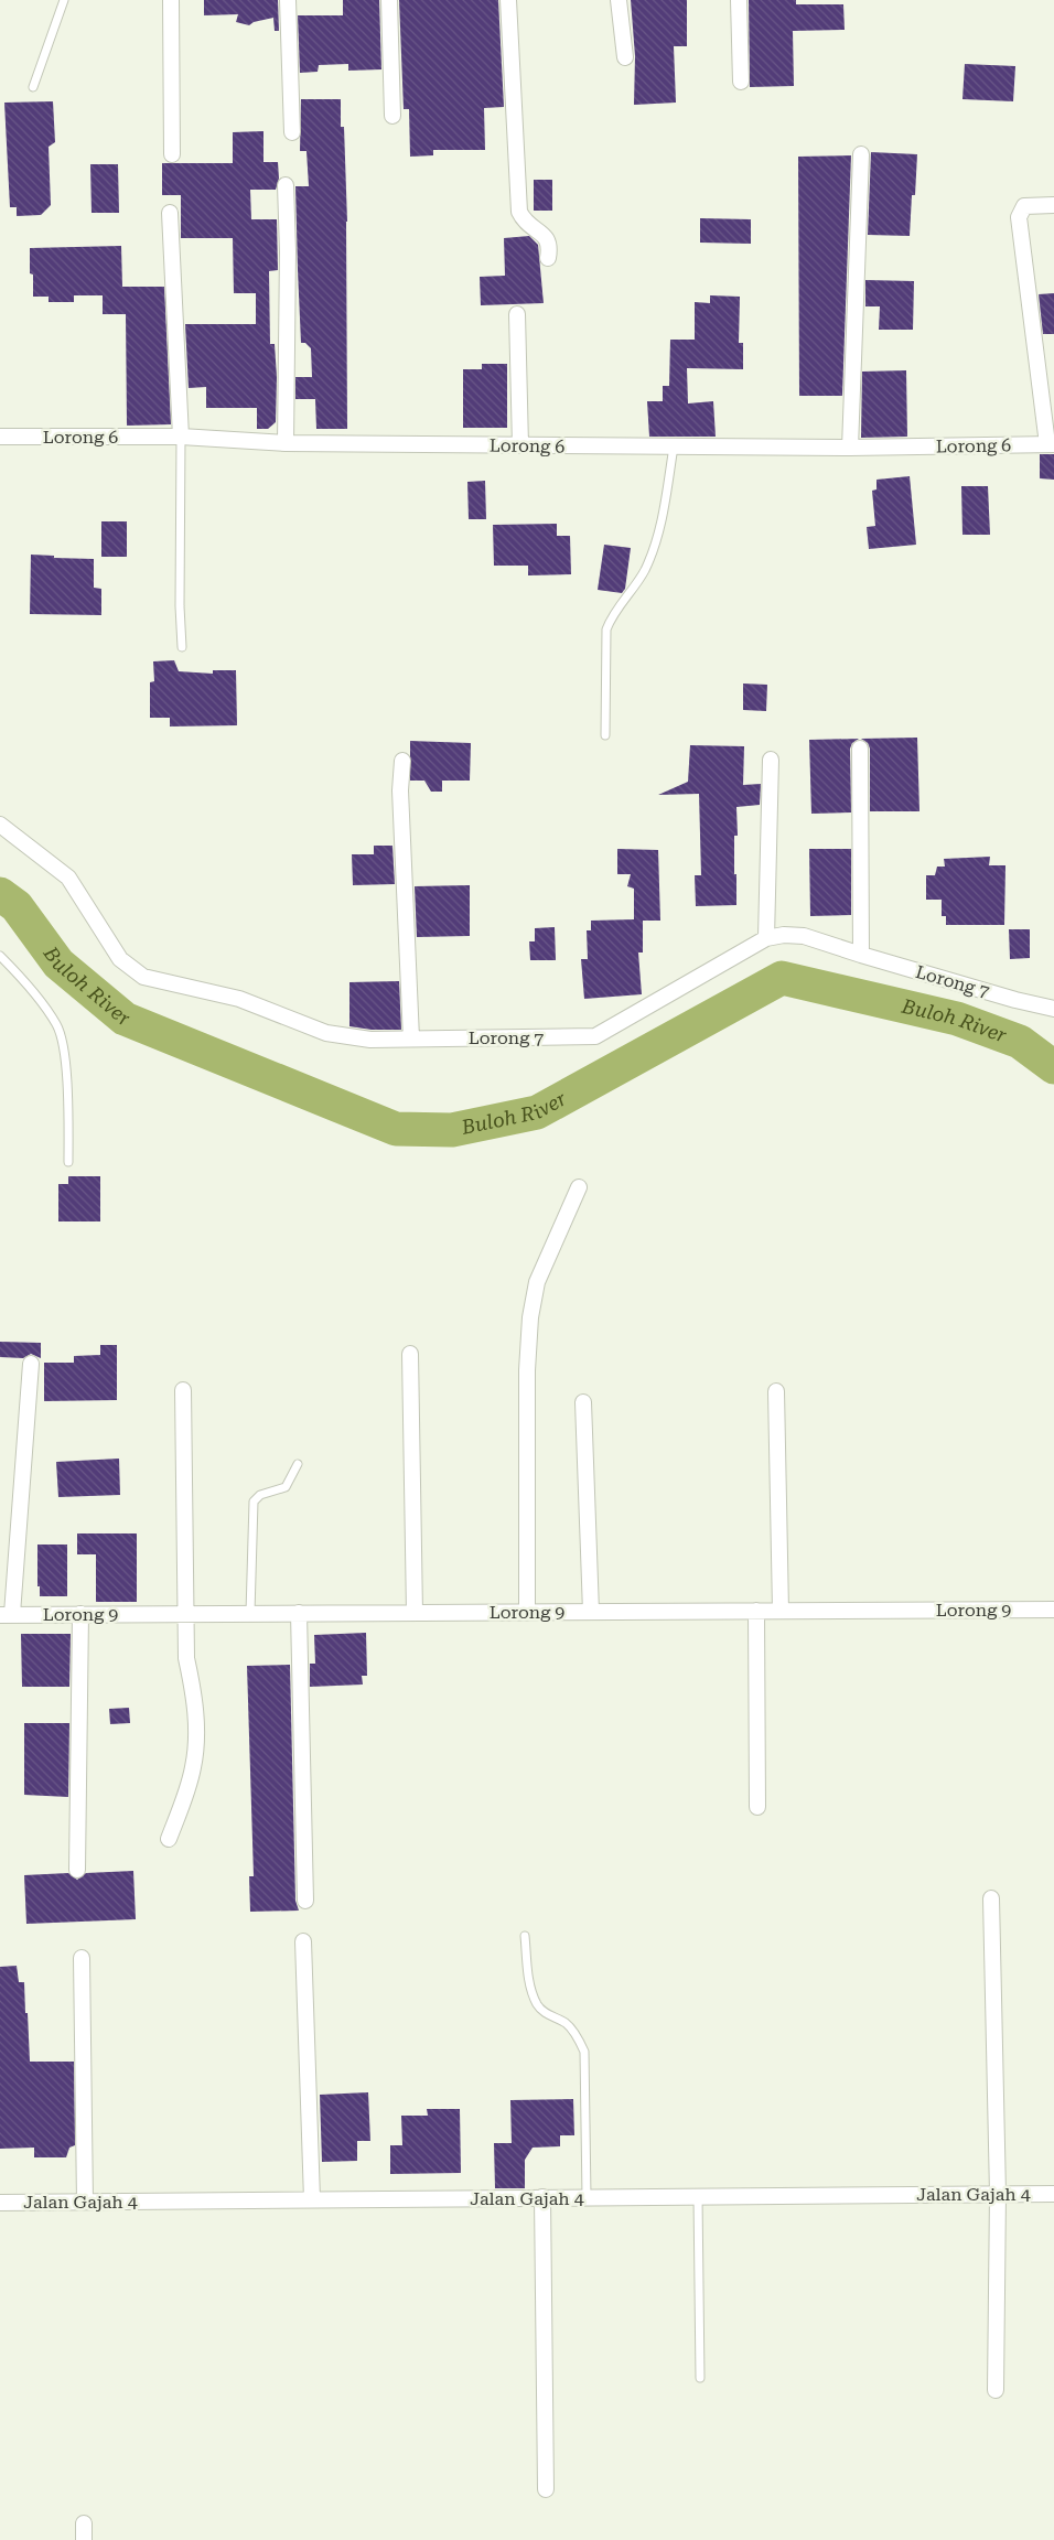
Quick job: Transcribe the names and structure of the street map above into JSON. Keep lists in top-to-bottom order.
{
  "streets": {
    "street": [
      "Lorong 6",
      "Lorong 7",
      "Lorong 9",
      "Jalan Gajah 4"
    ]
  },
  "water": ["Buloh River"]
}
